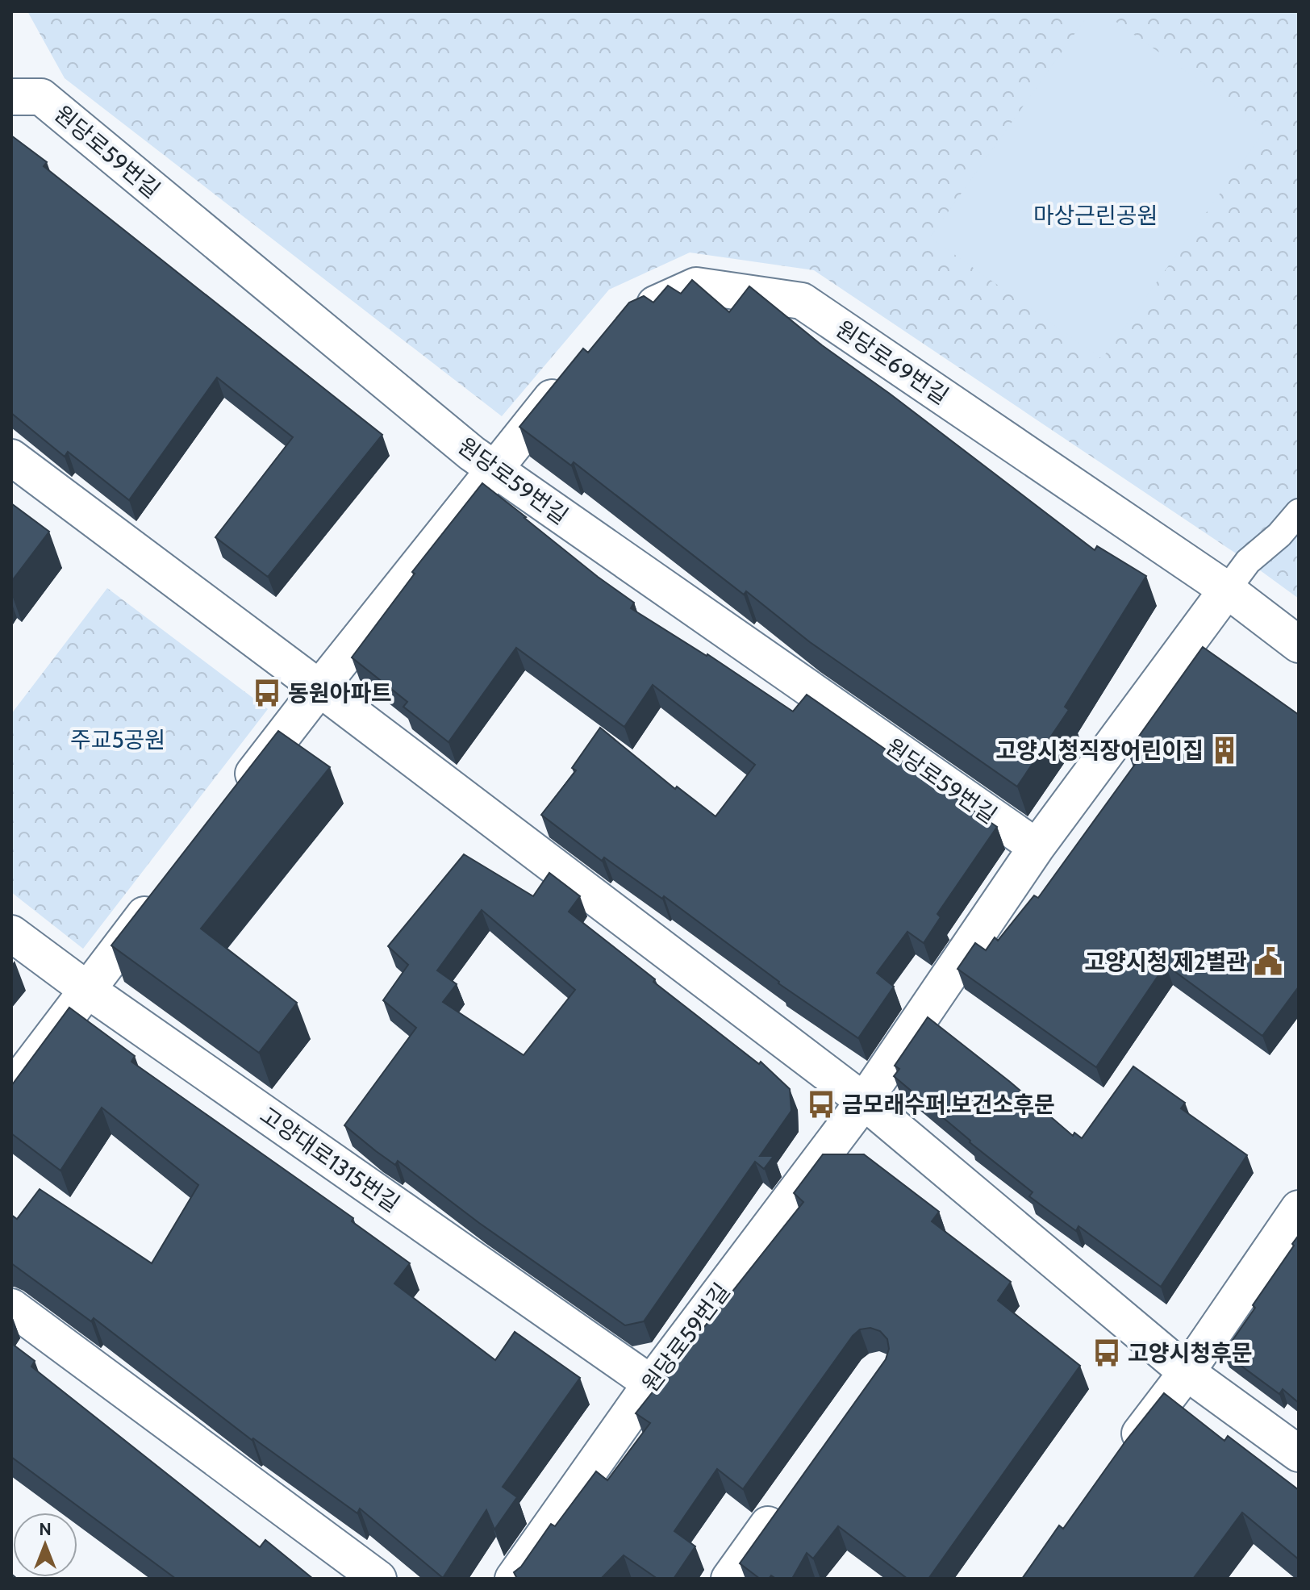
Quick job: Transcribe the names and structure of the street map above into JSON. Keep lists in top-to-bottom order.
{
  "streets": {
    "street": ["원당로59번길", "원당로69번길", "고양대로1315번길"]
  },
  "crossings": [
    ["원당로59번길", "원당로69번길"],
    ["원당로59번길", "고양대로1315번길"]
  ],
  "parks": ["마상근린공원", "주교5공원"],
  "places": {
    "bus stop": ["동원아파트", "금모래수퍼.보건소후문", "고양시청후문"],
    "building": ["고양시청직장어린이집"],
    "public building": ["고양시청 제2별관"]
  },
  "north": "top"
}
